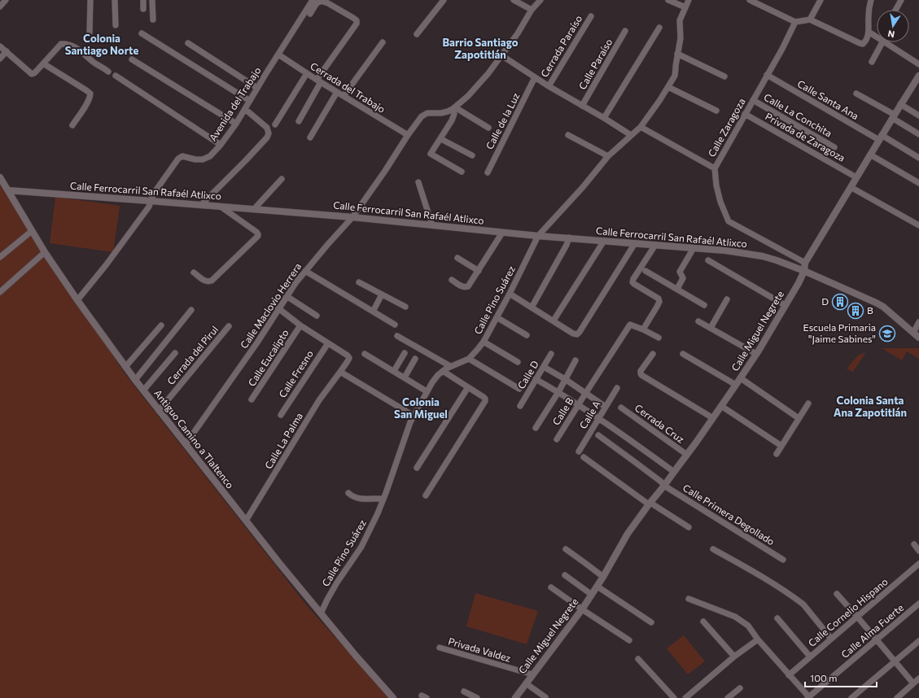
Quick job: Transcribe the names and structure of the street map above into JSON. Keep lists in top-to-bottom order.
{
  "streets": {
    "street": [
      "Cerrada Paraíso",
      "Calle Paraíso",
      "Cerrada del Trabajo",
      "Calle Santa Ana",
      "Avenida del Trabajo",
      "Calle La Conchita",
      "Calle de la Luz",
      "Calle Zaragoza",
      "Privada de Zaragoza",
      "Calle Ferrocarril San Rafaél Atlixco",
      "Calle Pino Suárez",
      "Calle Maclovio Herrera",
      "Calle Miguel Negrete",
      "Cerrada del Pirul",
      "Calle Eucalipto",
      "Calle Fresno",
      "Calle D",
      "Calle B",
      "Calle A",
      "Cerrada Cruz",
      "Antiguo Camino a Tlaltenco",
      "Calle La Palma",
      "Calle Primera Degollado",
      "Calle Cornelio Hispano",
      "Calle Alma Fuerte",
      "Privada Valdez"
    ]
  },
  "crossings": [
    ["Cerrada del Trabajo", "Avenida del Trabajo"],
    ["Cerrada del Trabajo", "Calle Maclovio Herrera"],
    ["Calle Santa Ana", "Calle Zaragoza"],
    ["Calle Santa Ana", "Calle Miguel Negrete"],
    ["Avenida del Trabajo", "Calle Ferrocarril San Rafaél Atlixco"],
    ["Avenida del Trabajo", "Antiguo Camino a Tlaltenco"],
    ["Calle La Conchita", "Calle Zaragoza"],
    ["Calle Zaragoza", "Privada de Zaragoza"],
    ["Calle Zaragoza", "Calle Miguel Negrete"],
    ["Privada de Zaragoza", "Calle Miguel Negrete"],
    ["Calle Ferrocarril San Rafaél Atlixco", "Calle Pino Suárez"],
    ["Calle Ferrocarril San Rafaél Atlixco", "Calle Maclovio Herrera"],
    ["Calle Ferrocarril San Rafaél Atlixco", "Calle Miguel Negrete"],
    ["Calle Ferrocarril San Rafaél Atlixco", "Antiguo Camino a Tlaltenco"],
    ["Calle Pino Suárez", "Antiguo Camino a Tlaltenco"],
    ["Calle Maclovio Herrera", "Antiguo Camino a Tlaltenco"],
    ["Calle Miguel Negrete", "Cerrada Cruz"],
    ["Calle Miguel Negrete", "Calle Primera Degollado"],
    ["Calle Miguel Negrete", "Privada Valdez"],
    ["Cerrada del Pirul", "Antiguo Camino a Tlaltenco"],
    ["Calle Fresno", "Calle La Palma"],
    ["Antiguo Camino a Tlaltenco", "Calle La Palma"]
  ],
  "districts": [
    "Colonia Santiago Norte",
    "Barrio Santiago Zapotitlán",
    "Colonia Santa Ana Zapotitlán",
    "Colonia San Miguel"
  ],
  "places": {
    "building": ["D", "B"],
    "school or university": ["Escuela Primaria \"Jaime Sabines\""]
  },
  "scale_bar": "100 m",
  "north": "bottom"
}
